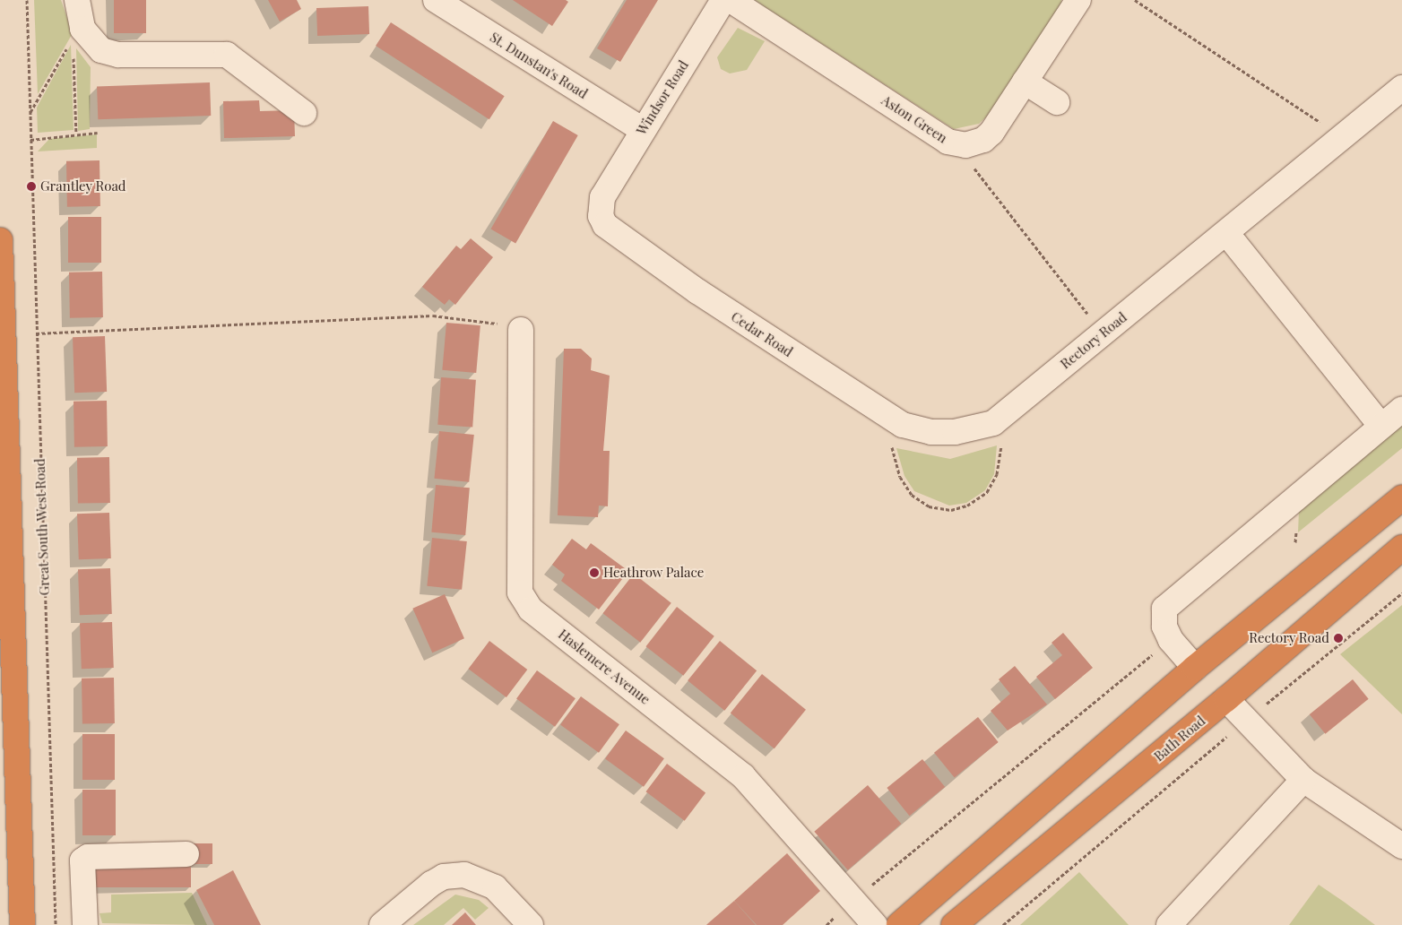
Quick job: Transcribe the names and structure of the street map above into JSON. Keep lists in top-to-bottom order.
{
  "streets": {
    "highway": ["Bath Road"],
    "street": [
      "St. Dunstan's Road",
      "Windsor Road",
      "Aston Green",
      "Cedar Road",
      "Rectory Road",
      "Haslemere Avenue"
    ],
    "path": ["Great South West Road"]
  },
  "crossings": [
    ["St. Dunstan's Road", "Windsor Road"],
    ["Windsor Road", "Cedar Road"],
    ["Cedar Road", "Rectory Road"]
  ],
  "places": ["Grantley Road", "Heathrow Palace", "Rectory Road"]
}
